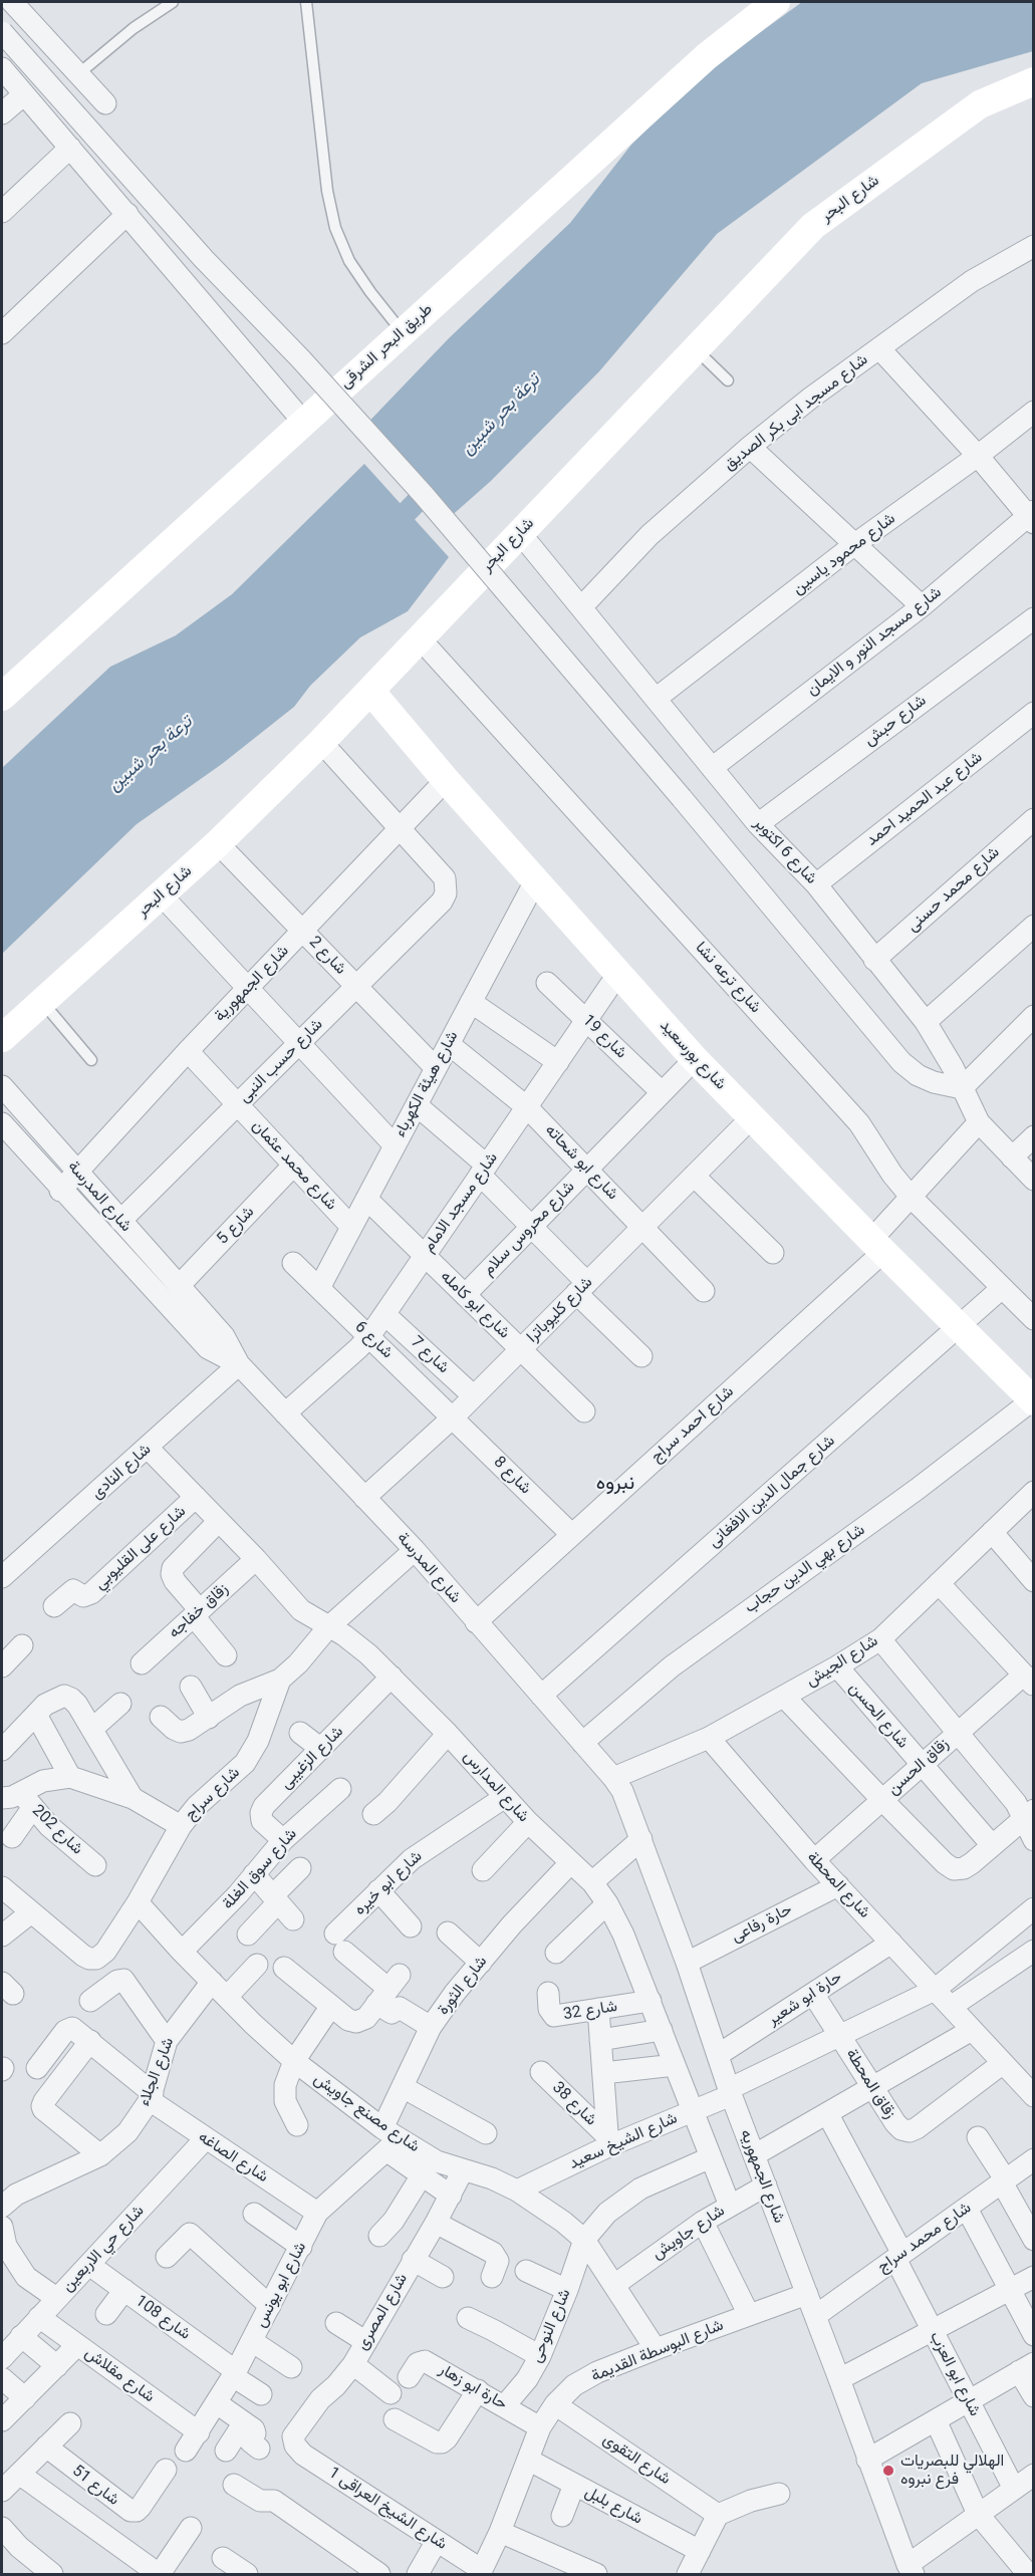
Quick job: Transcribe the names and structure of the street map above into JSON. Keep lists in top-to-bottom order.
{
  "streets": {
    "street": [
      "شارع البحر",
      "طريق البحر الشرقى",
      "شارع مسجد ابى بكر الصديق",
      "شارع محمود ياسين",
      "شارع مسجد النور و الايمان",
      "شارع حبش",
      "شارع عبد الحميد احمد",
      "شارع 6 اكتوبر",
      "شارع محمد حسنى",
      "شارع 2",
      "شارع ترعه نشا",
      "شارع الجمهورية",
      "شارع 19",
      "شارع بورسعيد",
      "شارع حسب النبى",
      "شارع هيئة الكهرباء",
      "شارع ابو شحاته",
      "شارع محمد عثمان",
      "شارع المدرسة",
      "شارع مسجد الامام",
      "شارع 5",
      "شارع محروس سلام",
      "شارع ابو كامله",
      "شارع كليوباترا",
      "شارع 6",
      "شارع 7",
      "شارع احمد سراج",
      "شارع النادى",
      "شارع 8",
      "شارع جمال الدين الافغانى",
      "شارع على القليوبي",
      "شارع بهي الدين حجاب",
      "زقاق خفاجه",
      "شارع الجيش",
      "شارع الحسن",
      "شارع الزغيبى",
      "زقاق الحسن",
      "شارع المدارس",
      "شارع سراج",
      "شارع 202",
      "شارع سوق الغلة",
      "شارع ابو خيره",
      "شارع المحطة",
      "حارة رفاعى",
      "شارع الثورة",
      "حارة ابو شعير",
      "شارع 32",
      "شارع الجلاء",
      "زقاق المحطة",
      "شارع 38",
      "شارع مصنع جاويش",
      "شارع الشيخ سعيد",
      "شارع الصاغه",
      "شارع الجمهوريه",
      "شارع جاويش",
      "شارع محمد سراج",
      "شارع حي الاربعين",
      "شارع ابو يونس",
      "شارع المصرى",
      "شارع 108",
      "شارع النوحى",
      "شارع البوسطة القديمة",
      "شارع ابو العزب",
      "شارع مقلاش",
      "حارة ابو زهار",
      "شارع التقوى",
      "شارع 51",
      "شارع بلبل",
      "شارع الشيخ العراقى 1"
    ]
  },
  "crossings": [
    ["شارع البحر", "شارع 6 اكتوبر"],
    ["شارع البحر", "شارع 2"],
    ["شارع البحر", "شارع ترعه نشا"],
    ["شارع البحر", "شارع بورسعيد"],
    ["شارع مسجد ابى بكر الصديق", "شارع 6 اكتوبر"],
    ["شارع محمود ياسين", "شارع 6 اكتوبر"],
    ["شارع مسجد النور و الايمان", "شارع 6 اكتوبر"],
    ["شارع حبش", "شارع 6 اكتوبر"],
    ["شارع عبد الحميد احمد", "شارع 6 اكتوبر"],
    ["شارع 6 اكتوبر", "شارع محمد حسنى"],
    ["شارع 6 اكتوبر", "شارع احمد سراج"],
    ["شارع 2", "شارع الجمهورية"],
    ["شارع 2", "شارع حسب النبى"],
    ["شارع 2", "شارع هيئة الكهرباء"],
    ["شارع ترعه نشا", "شارع احمد سراج"],
    ["شارع ترعه نشا", "شارع جمال الدين الافغانى"],
    ["شارع الجمهورية", "شارع بورسعيد"],
    ["شارع الجمهورية", "شارع حسب النبى"],
    ["شارع الجمهورية", "شارع محمد عثمان"],
    ["شارع الجمهورية", "شارع المدرسة"],
    ["شارع 19", "شارع مسجد الامام"],
    ["شارع 19", "شارع محروس سلام"],
    ["شارع بورسعيد", "شارع هيئة الكهرباء"],
    ["شارع بورسعيد", "شارع مسجد الامام"],
    ["شارع بورسعيد", "شارع محروس سلام"],
    ["شارع بورسعيد", "شارع كليوباترا"],
    ["شارع بورسعيد", "شارع احمد سراج"],
    ["شارع بورسعيد", "شارع جمال الدين الافغانى"],
    ["شارع بورسعيد", "شارع بهي الدين حجاب"],
    ["شارع حسب النبى", "شارع محمد عثمان"],
    ["شارع حسب النبى", "شارع المدرسة"],
    ["شارع هيئة الكهرباء", "شارع ابو شحاته"],
    ["شارع هيئة الكهرباء", "شارع محمد عثمان"],
    ["شارع هيئة الكهرباء", "شارع ابو كامله"],
    ["شارع هيئة الكهرباء", "شارع 6"],
    ["شارع ابو شحاته", "شارع مسجد الامام"],
    ["شارع ابو شحاته", "شارع محروس سلام"],
    ["شارع ابو شحاته", "شارع كليوباترا"],
    ["شارع محمد عثمان", "شارع 5"],
    ["شارع المدرسة", "شارع مسجد الامام"],
    ["شارع المدرسة", "شارع 5"],
    ["شارع المدرسة", "شارع كليوباترا"],
    ["شارع المدرسة", "شارع احمد سراج"],
    ["شارع المدرسة", "شارع النادى"],
    ["شارع المدرسة", "شارع جمال الدين الافغانى"],
    ["شارع المدرسة", "شارع بهي الدين حجاب"],
    ["شارع المدرسة", "شارع الجيش"],
    ["شارع المدرسة", "شارع سراج"],
    ["شارع المدرسة", "شارع الجمهوريه"],
    ["شارع مسجد الامام", "شارع ابو كامله"],
    ["شارع مسجد الامام", "شارع 6"],
    ["شارع مسجد الامام", "شارع 7"],
    ["شارع محروس سلام", "شارع ابو كامله"],
    ["شارع ابو كامله", "شارع كليوباترا"],
    ["شارع كليوباترا", "شارع 6"],
    ["شارع كليوباترا", "شارع 7"],
    ["شارع كليوباترا", "شارع 8"],
    ["شارع 6", "شارع 8"],
    ["شارع احمد سراج", "شارع 8"],
    ["شارع النادى", "شارع المدارس"],
    ["شارع على القليوبي", "شارع المدارس"],
    ["زقاق خفاجه", "شارع المدارس"],
    ["شارع الجيش", "شارع الحسن"],
    ["شارع الجيش", "شارع المحطة"],
    ["شارع الجيش", "شارع الجمهوريه"],
    ["شارع الحسن", "زقاق الحسن"],
    ["شارع الزغيبى", "شارع المدارس"],
    ["شارع الزغيبى", "شارع سوق الغلة"],
    ["زقاق الحسن", "شارع المحطة"],
    ["شارع المدارس", "شارع سراج"],
    ["شارع المدارس", "شارع ابو خيره"],
    ["شارع المدارس", "شارع الثورة"],
    ["شارع المدارس", "شارع 32"],
    ["شارع المدارس", "شارع الشيخ سعيد"],
    ["شارع المدارس", "شارع جاويش"],
    ["شارع سراج", "شارع مصنع جاويش"],
    ["شارع سوق الغلة", "شارع مصنع جاويش"],
    ["شارع المحطة", "حارة رفاعى"],
    ["شارع المحطة", "حارة ابو شعير"],
    ["شارع المحطة", "زقاق المحطة"],
    ["شارع المحطة", "شارع الشيخ سعيد"],
    ["حارة رفاعى", "شارع الجمهوريه"],
    ["شارع الثورة", "شارع مصنع جاويش"],
    ["شارع الثورة", "شارع ابو يونس"],
    ["حارة ابو شعير", "زقاق المحطة"],
    ["حارة ابو شعير", "شارع الجمهوريه"],
    ["شارع الجلاء", "شارع مصنع جاويش"],
    ["شارع الجلاء", "شارع الصاغه"],
    ["زقاق المحطة", "شارع الشيخ سعيد"],
    ["شارع 38", "شارع الشيخ سعيد"],
    ["شارع مصنع جاويش", "شارع الشيخ سعيد"],
    ["شارع مصنع جاويش", "شارع جاويش"],
    ["شارع مصنع جاويش", "شارع ابو يونس"],
    ["شارع مصنع جاويش", "شارع المصرى"],
    ["شارع مصنع جاويش", "شارع النوحى"],
    ["شارع مصنع جاويش", "شارع البوسطة القديمة"],
    ["شارع الشيخ سعيد", "شارع الجمهوريه"],
    ["شارع الصاغه", "شارع حي الاربعين"],
    ["شارع الصاغه", "شارع ابو يونس"],
    ["شارع الجمهوريه", "شارع جاويش"],
    ["شارع الجمهوريه", "شارع محمد سراج"],
    ["شارع الجمهوريه", "شارع البوسطة القديمة"],
    ["شارع محمد سراج", "شارع ابو العزب"],
    ["شارع حي الاربعين", "شارع 108"],
    ["شارع حي الاربعين", "شارع مقلاش"],
    ["شارع ابو يونس", "شارع 108"],
    ["شارع ابو يونس", "شارع مقلاش"],
    ["شارع المصرى", "شارع الشيخ العراقى 1"],
    ["شارع النوحى", "حارة ابو زهار"],
    ["شارع البوسطة القديمة", "حارة ابو زهار"],
    ["شارع البوسطة القديمة", "شارع التقوى"],
    ["شارع البوسطة القديمة", "شارع بلبل"],
    ["شارع البوسطة القديمة", "شارع الشيخ العراقى 1"]
  ],
  "districts": ["نبروه"],
  "water": ["ترعة بحر شبين"],
  "places": ["الهلالي للبصريات فرع نبروه"]
}
